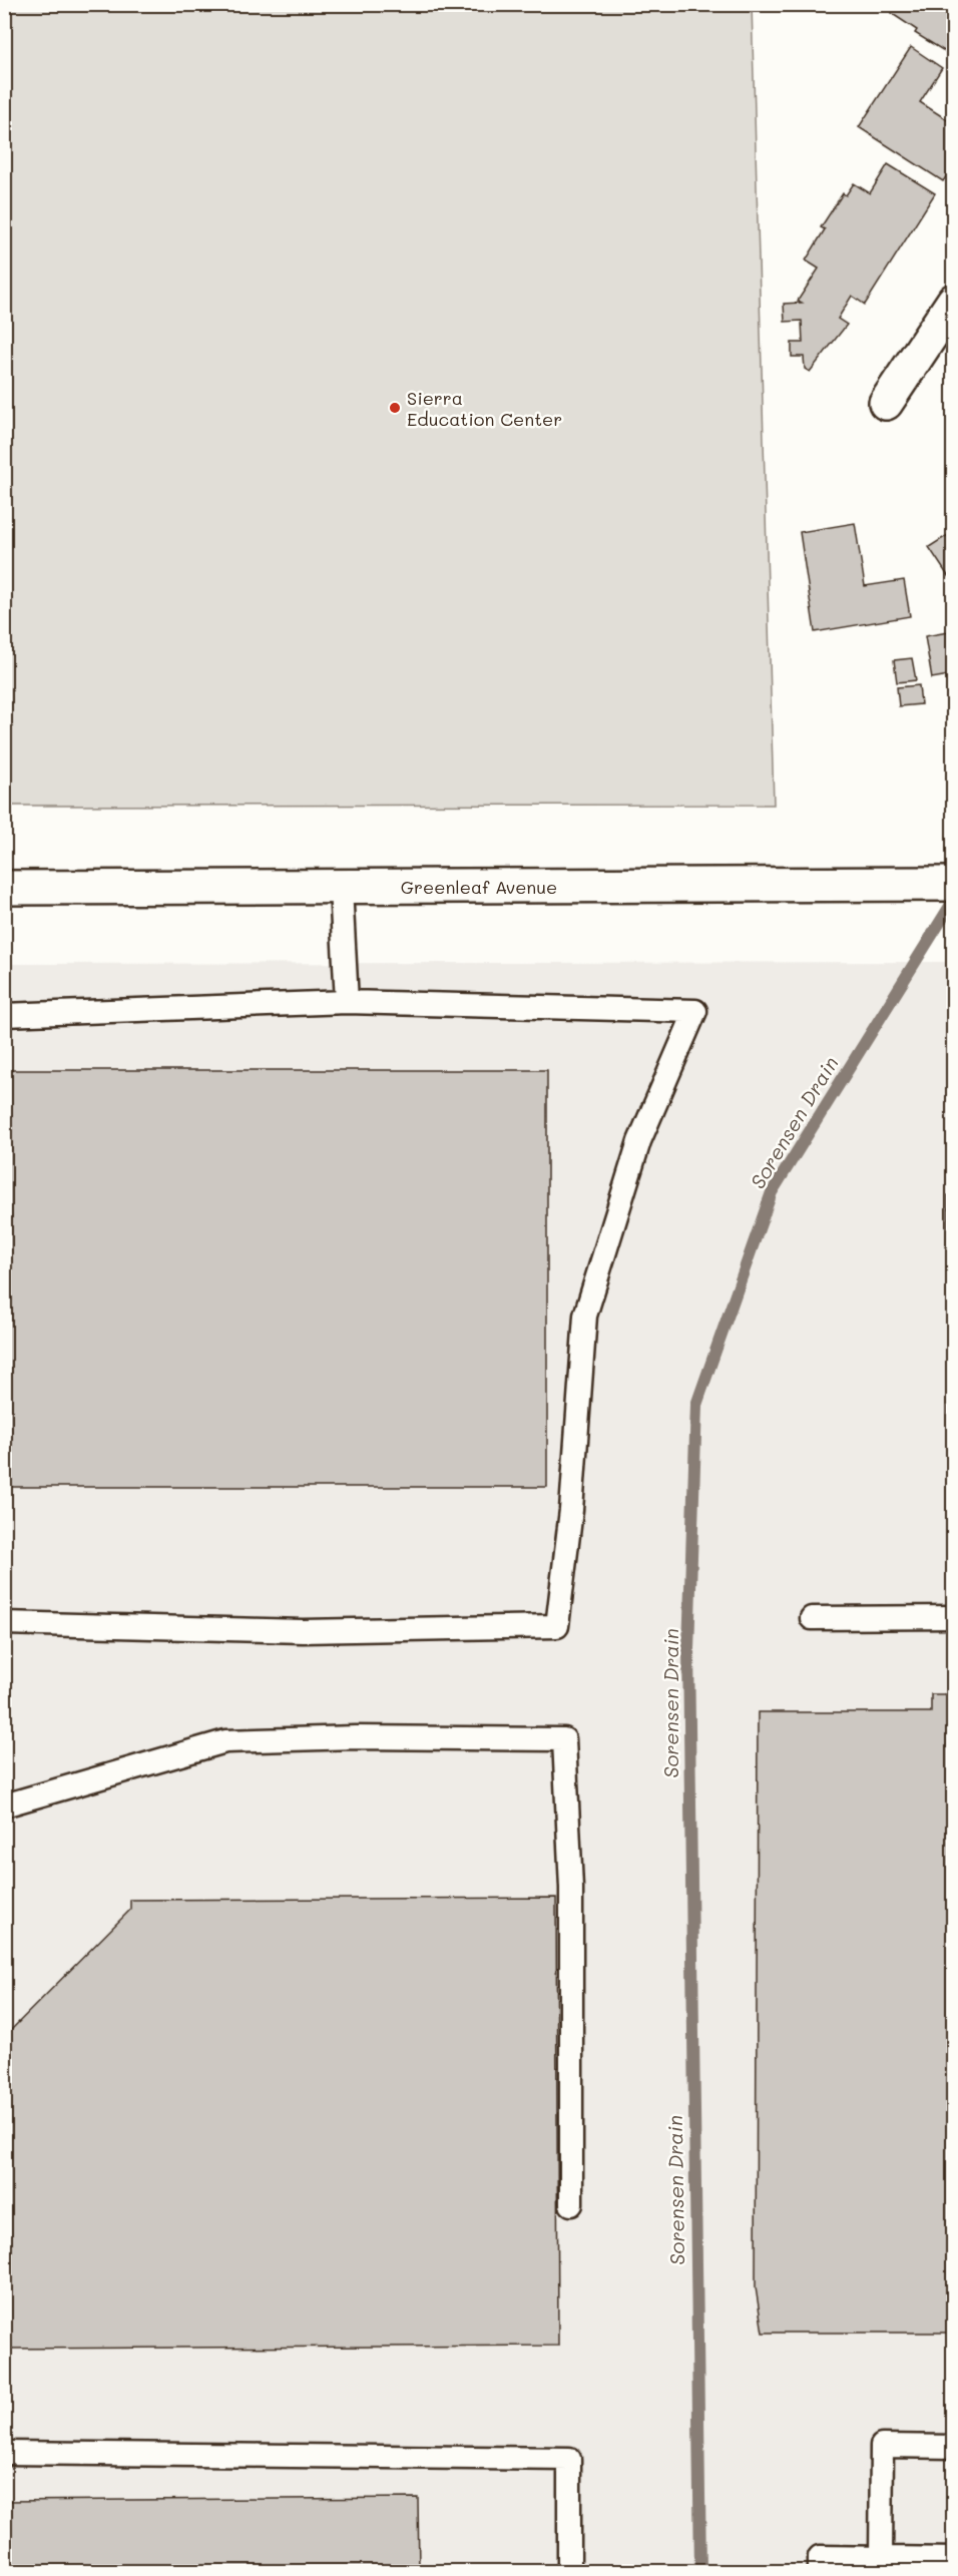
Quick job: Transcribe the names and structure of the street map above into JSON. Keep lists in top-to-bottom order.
{
  "streets": {
    "main road": ["Greenleaf Avenue"]
  },
  "water": ["Sorensen Drain"],
  "places": ["Sierra Education Center"]
}
